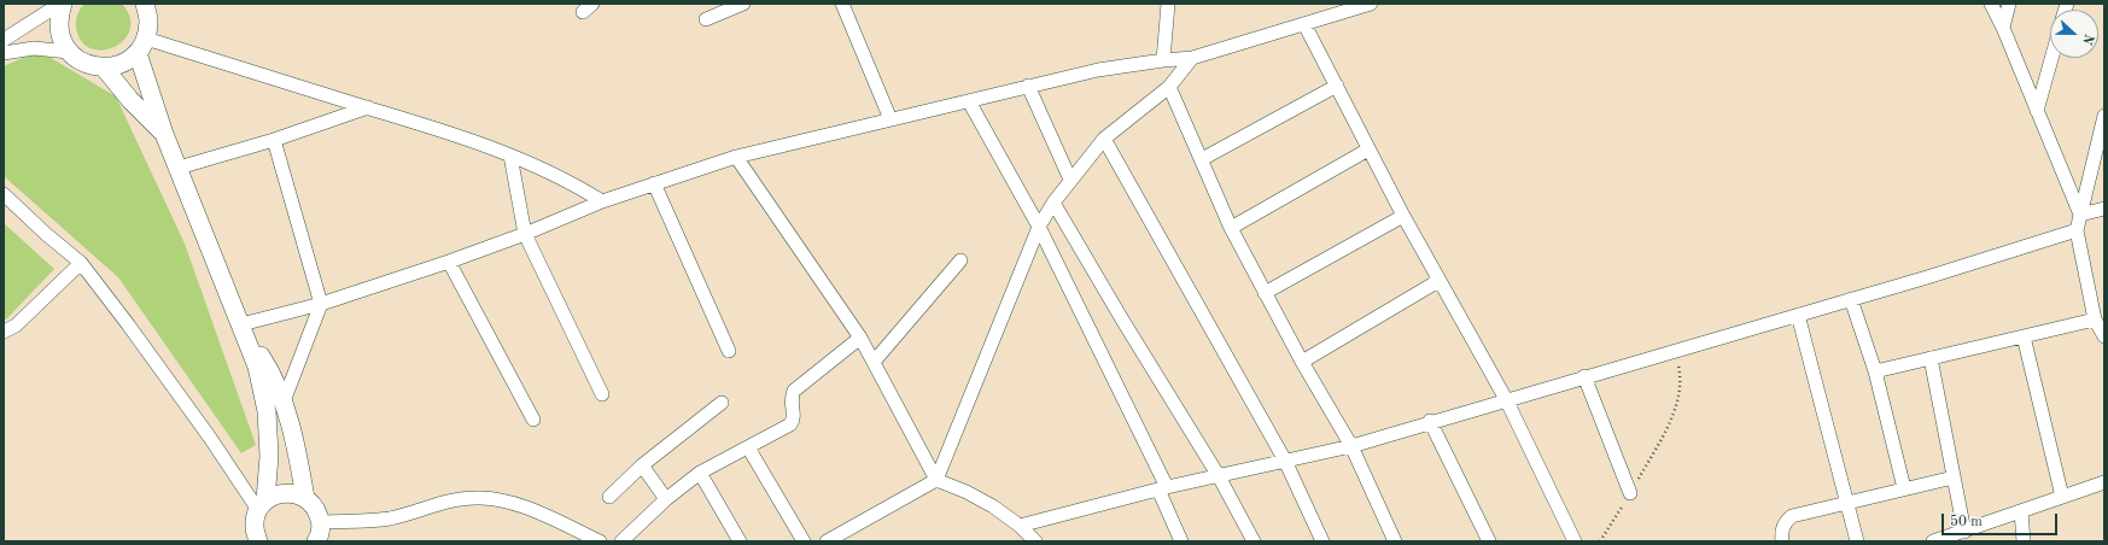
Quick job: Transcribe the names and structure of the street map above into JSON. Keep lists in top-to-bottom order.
{
  "scale_bar": "50 m",
  "north": "right"
}
